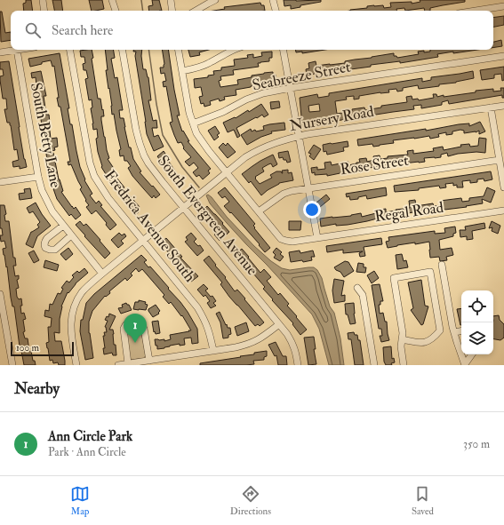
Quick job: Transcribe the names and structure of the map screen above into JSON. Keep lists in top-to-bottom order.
{
  "streets": {
    "street": [
      "Seabreeze Street",
      "Nursery Road",
      "South Betty Lane",
      "Rose Street",
      "Regal Road",
      "South Evergreen Avenue",
      "Fredrica Avenue South"
    ]
  },
  "crossings": [
    ["Seabreeze Street", "Regal Road"],
    ["Nursery Road", "South Betty Lane"],
    ["Nursery Road", "Regal Road"],
    ["Nursery Road", "South Evergreen Avenue"],
    ["Nursery Road", "Fredrica Avenue South"],
    ["Rose Street", "Regal Road"]
  ],
  "scale_bar": "100 m",
  "page": {
    "search": "Search here",
    "pins": "1",
    "scale": "100 m",
    "heading": "Nearby",
    "list": [
      {
        "mark": "1",
        "name": "Ann Circle Park",
        "note": "Park · Ann Circle",
        "value": "350 m"
      }
    ],
    "nav": ["Map", "Directions", "Saved"]
  }
}
